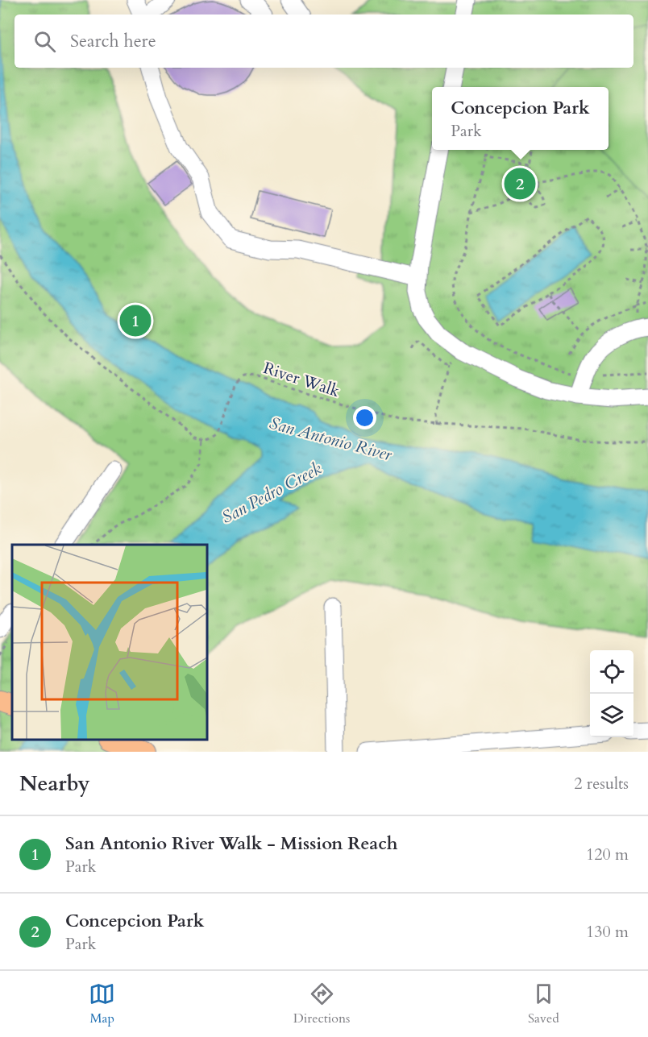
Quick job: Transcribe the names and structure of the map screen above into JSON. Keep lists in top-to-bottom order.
{
  "streets": {
    "path": ["River Walk"]
  },
  "water": ["San Antonio River", "San Pedro Creek"],
  "page": {
    "search": "Search here",
    "popup": ["Concepcion Park", "Park"],
    "pins": ["2", "1"],
    "heading": ["Nearby", "2 results"],
    "list": [
      {
        "mark": "1",
        "name": "San Antonio River Walk - Mission Reach",
        "note": "Park",
        "value": "120 m"
      },
      {
        "mark": "2",
        "name": "Concepcion Park",
        "note": "Park",
        "value": "130 m"
      }
    ],
    "nav": ["Map", "Directions", "Saved"]
  }
}
